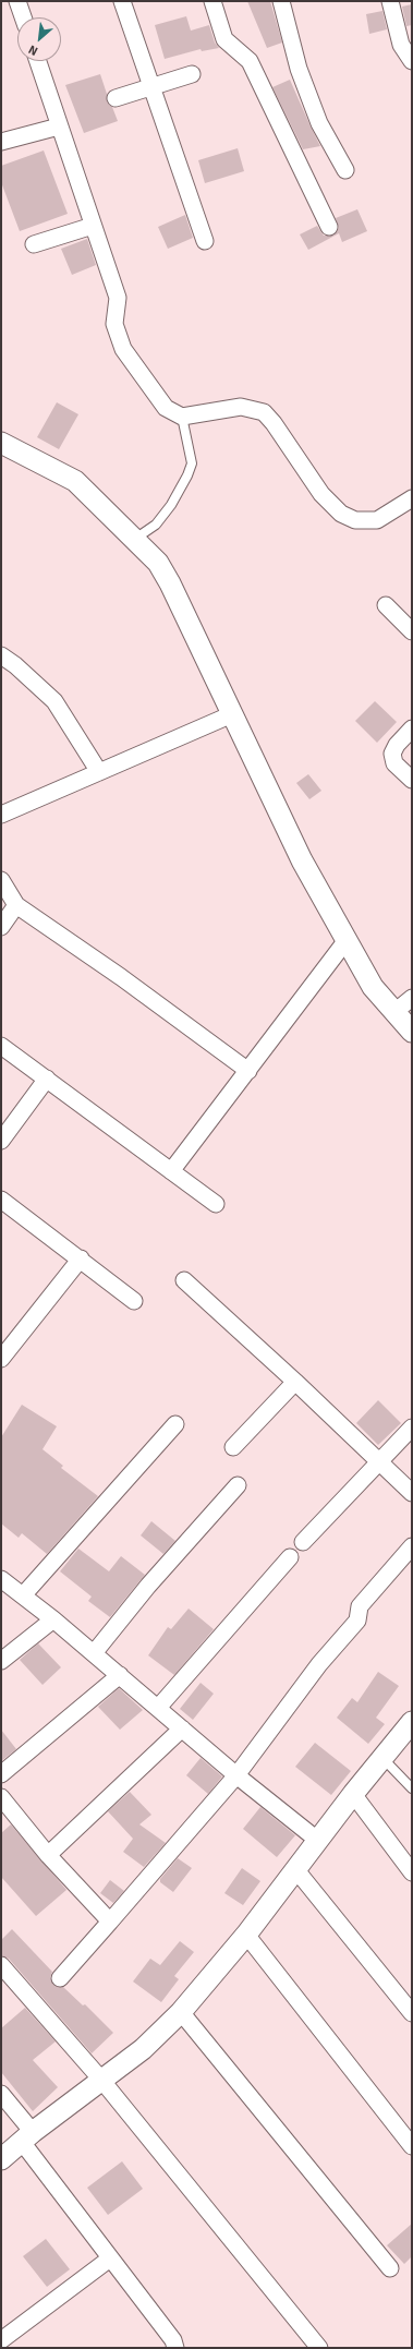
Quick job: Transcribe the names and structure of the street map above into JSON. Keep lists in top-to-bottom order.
{
  "north": "bottom left"
}
